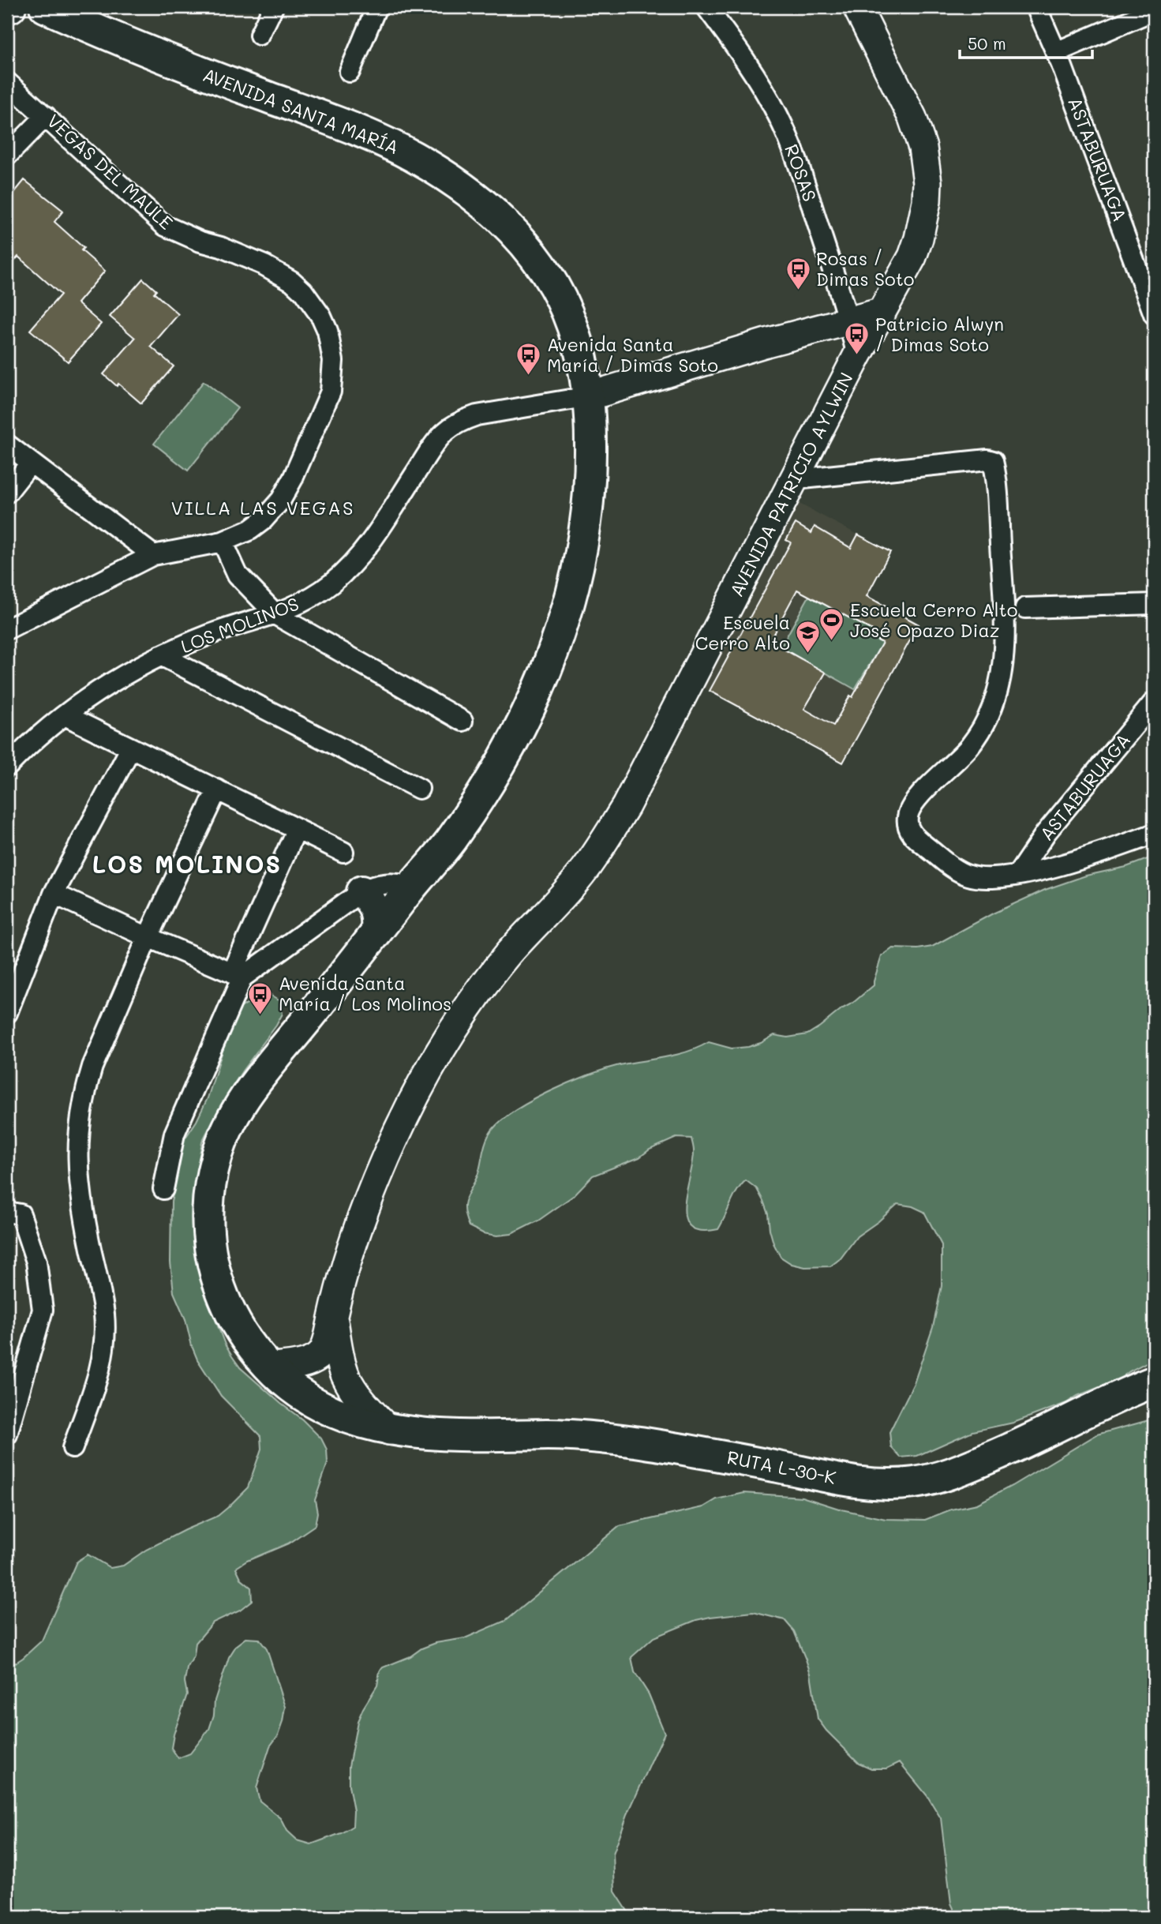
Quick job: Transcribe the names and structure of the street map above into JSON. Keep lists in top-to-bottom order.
{
  "streets": {
    "main road": ["AVENIDA SANTA MARÍA", "RUTA L-30-K"],
    "street": [
      "ASTABURUAGA",
      "VEGAS DEL MAULE",
      "ROSAS",
      "AVENIDA PATRICIO AYLWIN",
      "LOS MOLINOS"
    ]
  },
  "crossings": [
    ["AVENIDA SANTA MARÍA", "AVENIDA PATRICIO AYLWIN"],
    ["AVENIDA SANTA MARÍA", "LOS MOLINOS"],
    ["AVENIDA SANTA MARÍA", "RUTA L-30-K"],
    ["ROSAS", "AVENIDA PATRICIO AYLWIN"],
    ["AVENIDA PATRICIO AYLWIN", "RUTA L-30-K"]
  ],
  "districts": ["VILLA LAS VEGAS", "LOS MOLINOS"],
  "places": {
    "bus stop": [
      "Rosas / Dimas Soto",
      "Patricio Alwyn / Dimas Soto",
      "Avenida Santa María / Dimas Soto",
      "Avenida Santa María / Los Molinos"
    ],
    "sports": ["Escuela Cerro Alto José Opazo Diaz"],
    "school or university": ["Escuela Cerro Alto"]
  },
  "scale_bar": "50 m"
}
